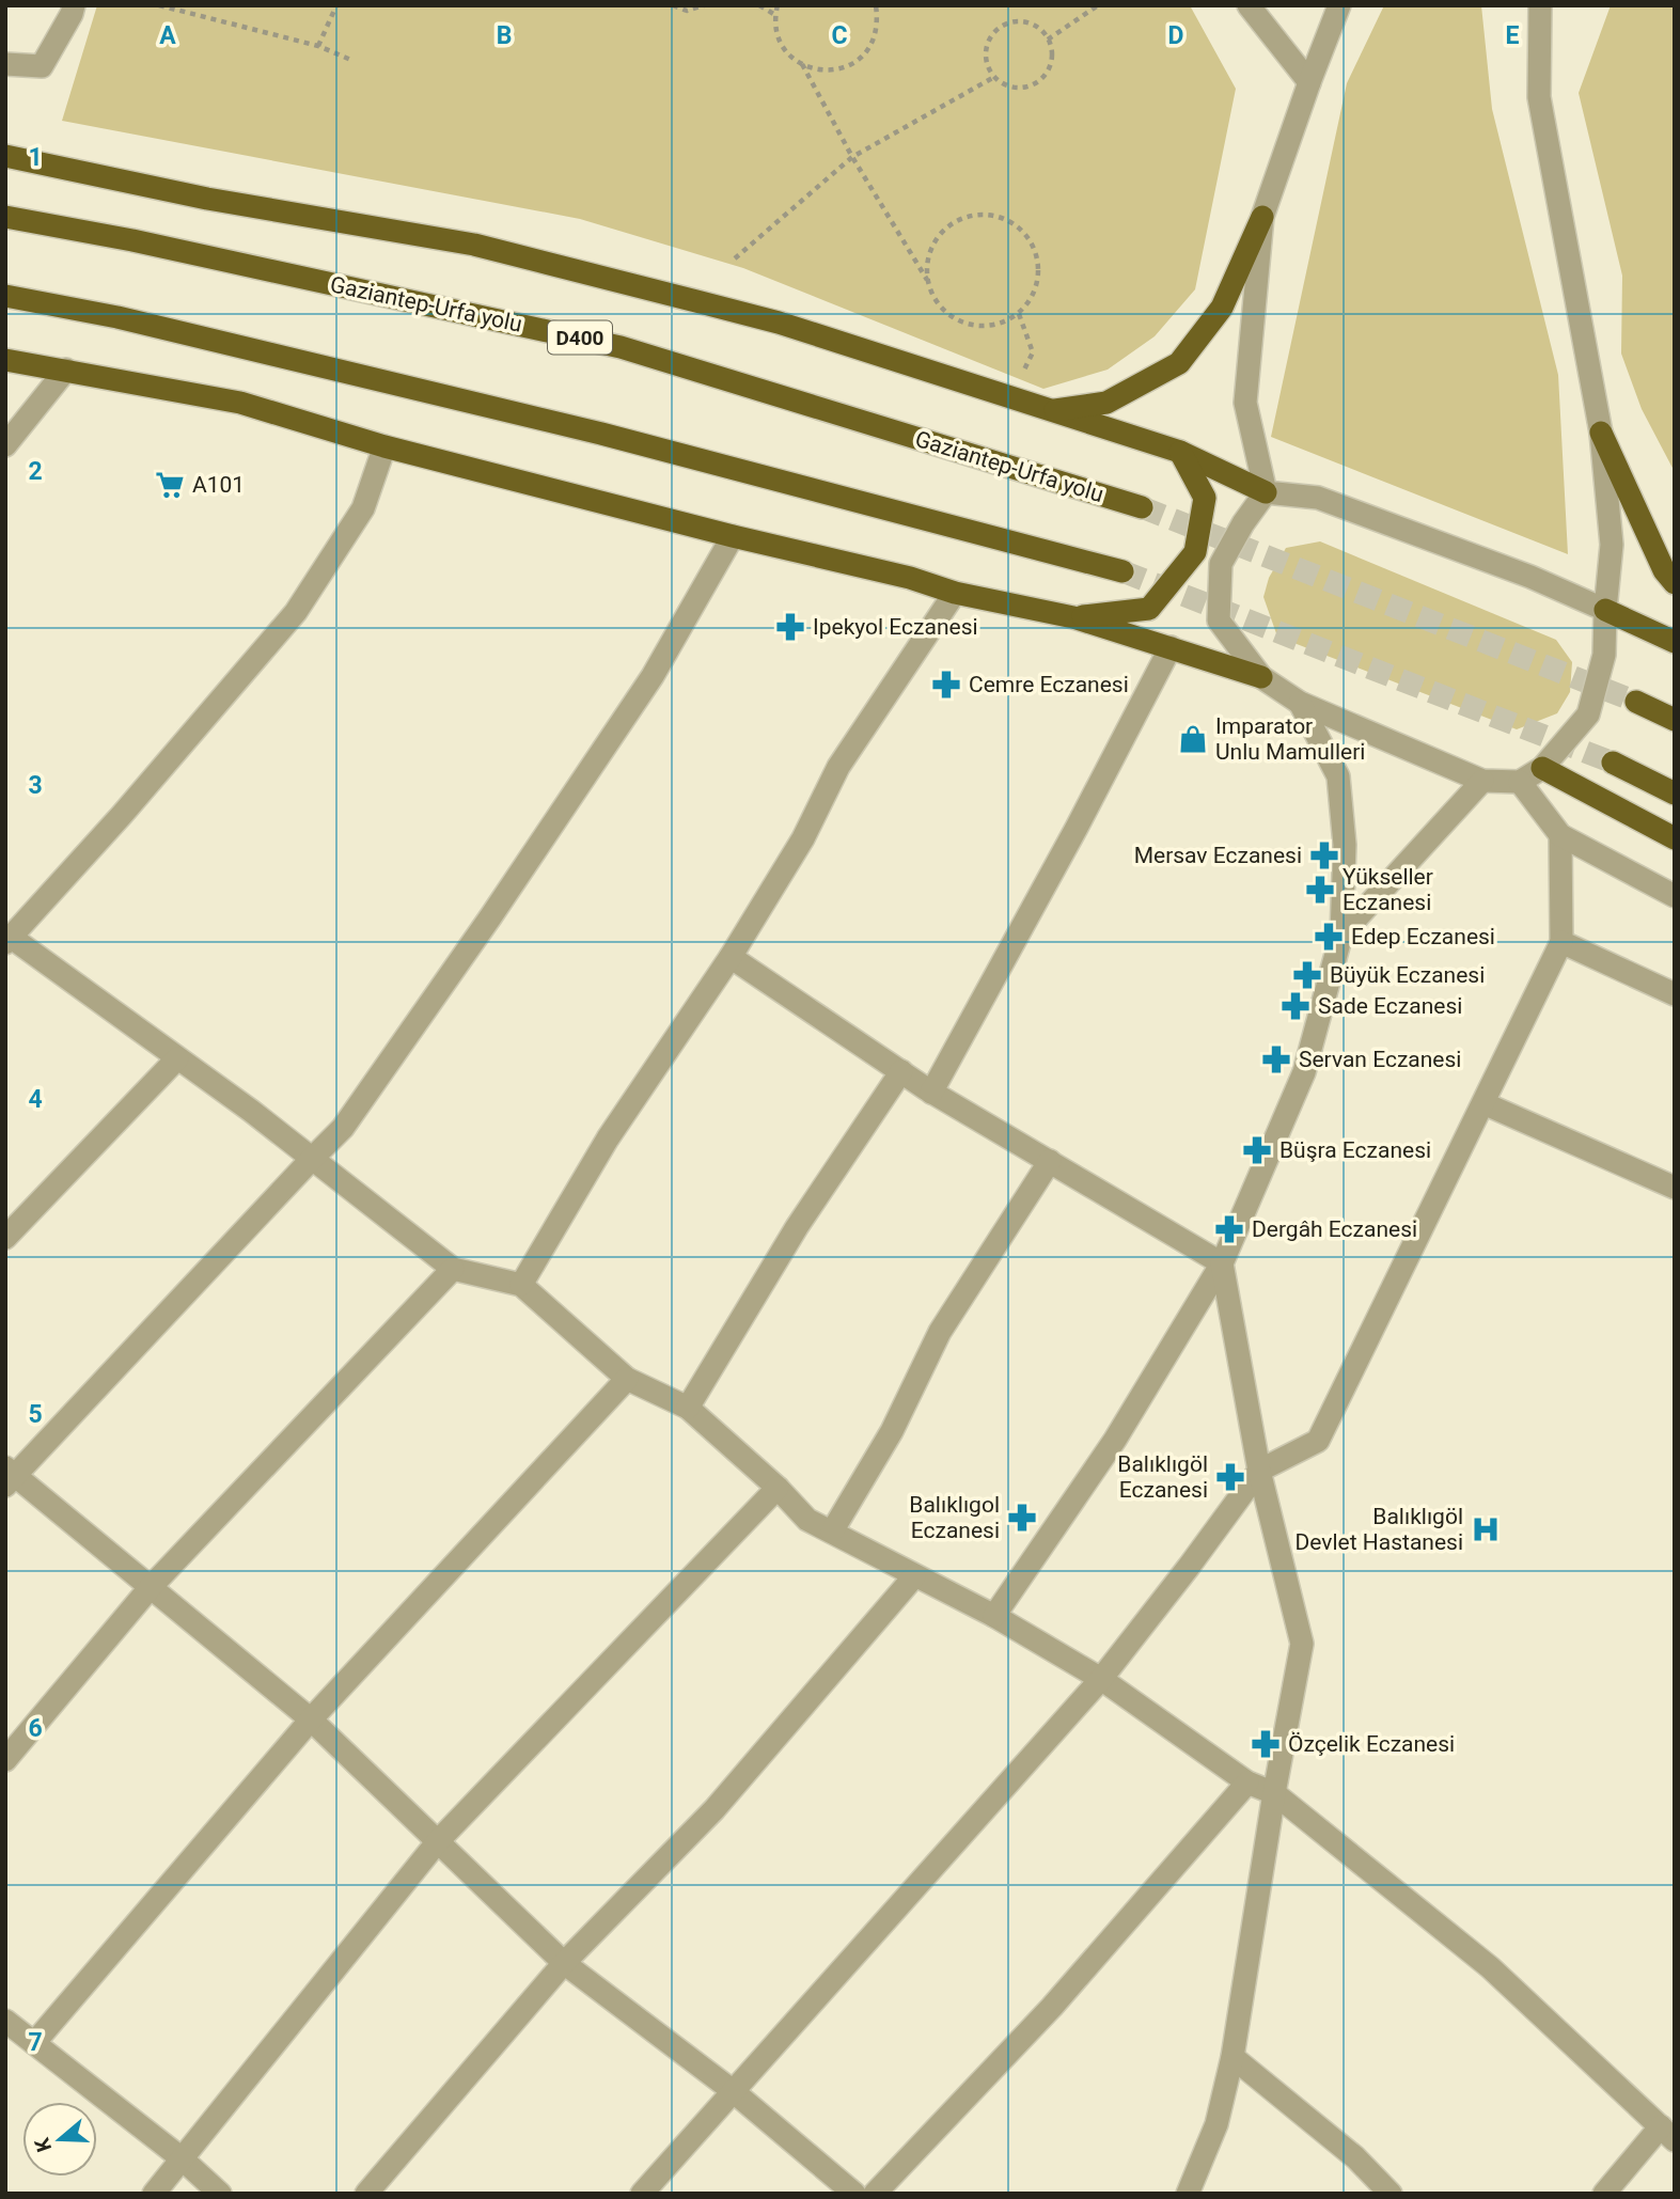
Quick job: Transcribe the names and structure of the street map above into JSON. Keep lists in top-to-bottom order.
{
  "streets": {
    "highway": ["Gaziantep-Urfa yolu", "D400"]
  },
  "places": {
    "supermarket": ["A101"],
    "pharmacy": [
      "Ipekyol Eczanesi",
      "Cemre Eczanesi",
      "Mersav Eczanesi",
      "Yükseller Eczanesi",
      "Edep Eczanesi",
      "Büyük Eczanesi",
      "Sade Eczanesi",
      "Servan Eczanesi",
      "Büşra Eczanesi",
      "Dergâh Eczanesi",
      "Balıklıgöl Eczanesi",
      "Balıklıgol Eczanesi",
      "Özçelik Eczanesi"
    ],
    "shop": ["Imparator Unlu Mamulleri"],
    "hospital": ["Balıklıgöl Devlet Hastanesi"]
  },
  "north": "left",
  "grid": {
    "columns": [
      "A",
      "B",
      "C",
      "D",
      "E"
    ],
    "rows": [
      "1",
      "2",
      "3",
      "4",
      "5",
      "6",
      "7"
    ]
  }
}
